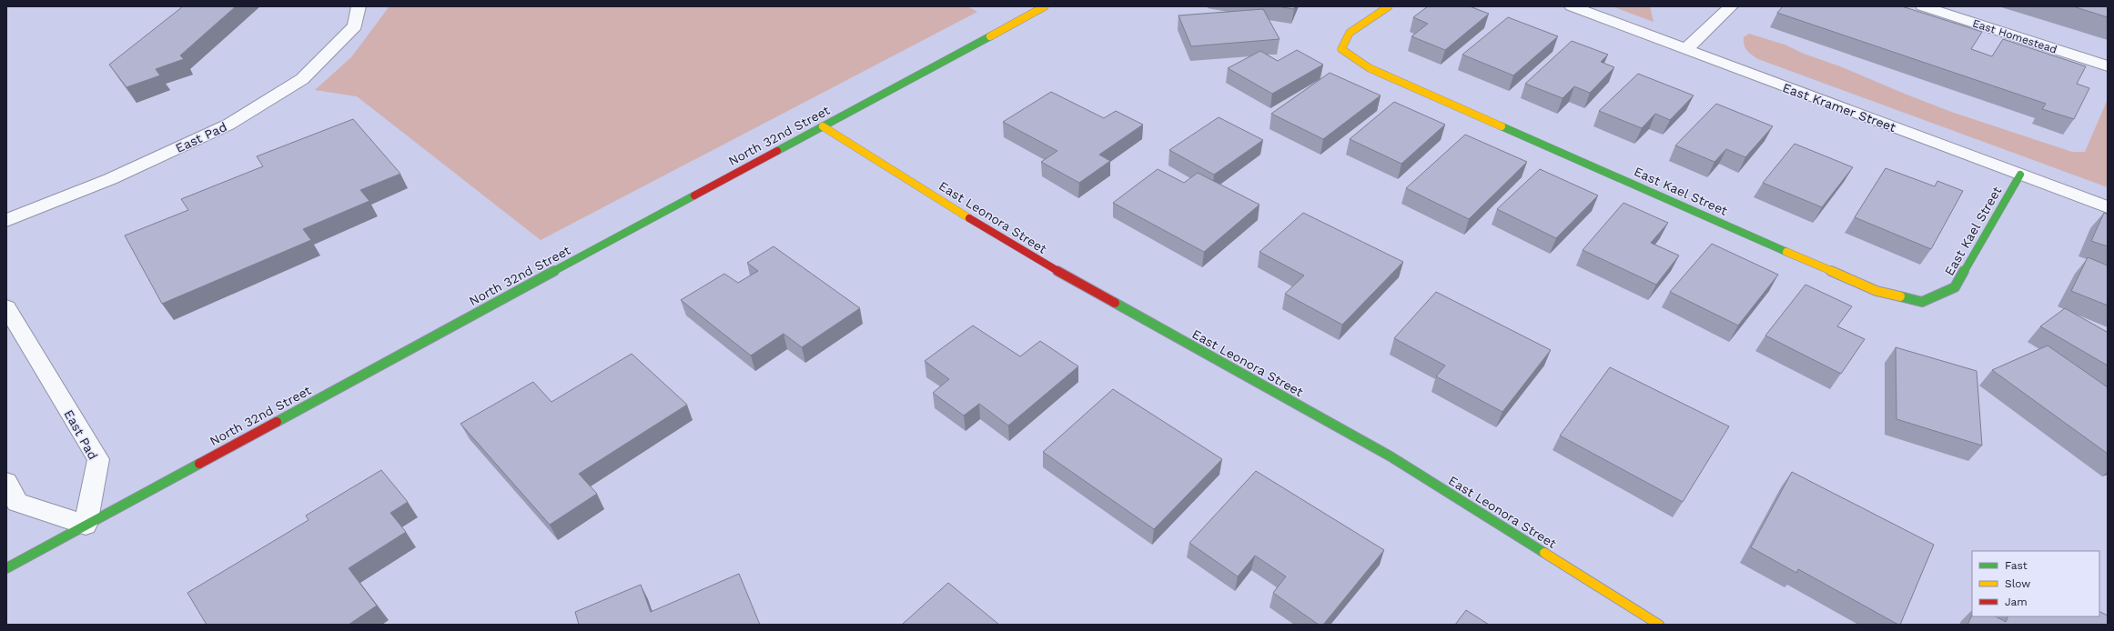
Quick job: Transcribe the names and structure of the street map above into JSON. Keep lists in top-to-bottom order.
{
  "streets": {
    "street": [
      "East Homestead",
      "East Kramer Street",
      "North 32nd Street",
      "East Pad",
      "East Kael Street",
      "East Leonora Street"
    ]
  },
  "crossings": [
    ["East Kramer Street", "East Kael Street"],
    ["North 32nd Street", "East Pad"],
    ["North 32nd Street", "East Leonora Street"]
  ],
  "legend": ["Fast", "Slow", "Jam"]
}
